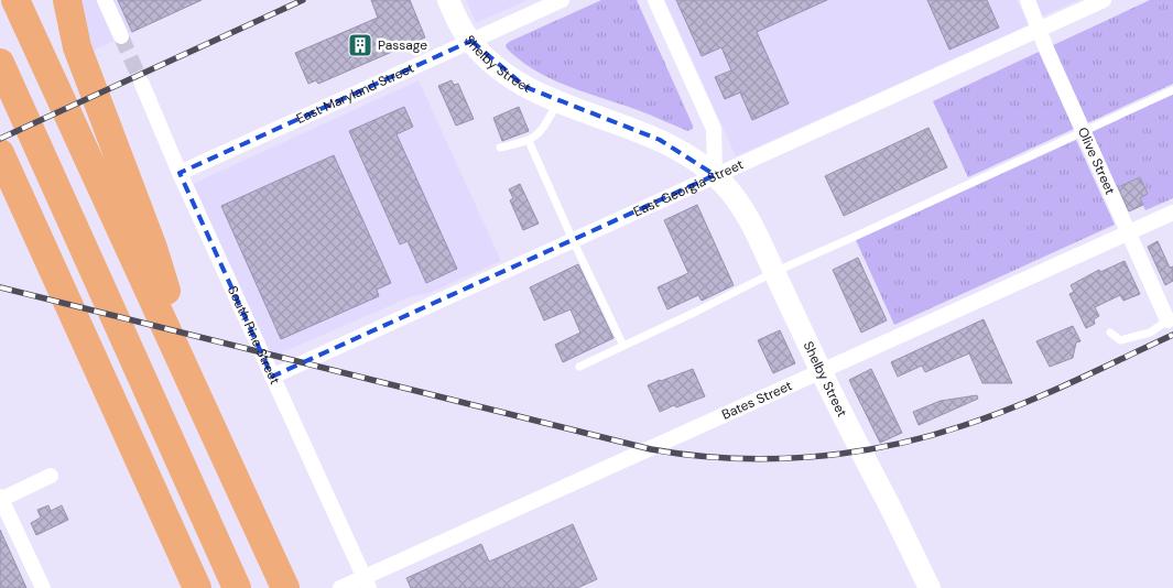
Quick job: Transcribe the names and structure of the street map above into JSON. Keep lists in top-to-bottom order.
{
  "streets": {
    "main road": ["Shelby Street"],
    "street": [
      "East Maryland Street",
      "Olive Street",
      "East Georgia Street",
      "South Pine Street",
      "Bates Street"
    ]
  },
  "crossings": [
    ["Shelby Street", "East Maryland Street"],
    ["Shelby Street", "East Georgia Street"],
    ["Shelby Street", "Bates Street"],
    ["East Maryland Street", "South Pine Street"],
    ["Olive Street", "East Georgia Street"],
    ["Olive Street", "Bates Street"],
    ["East Georgia Street", "South Pine Street"],
    ["South Pine Street", "Bates Street"]
  ],
  "places": {
    "building": ["Passage"]
  }
}
